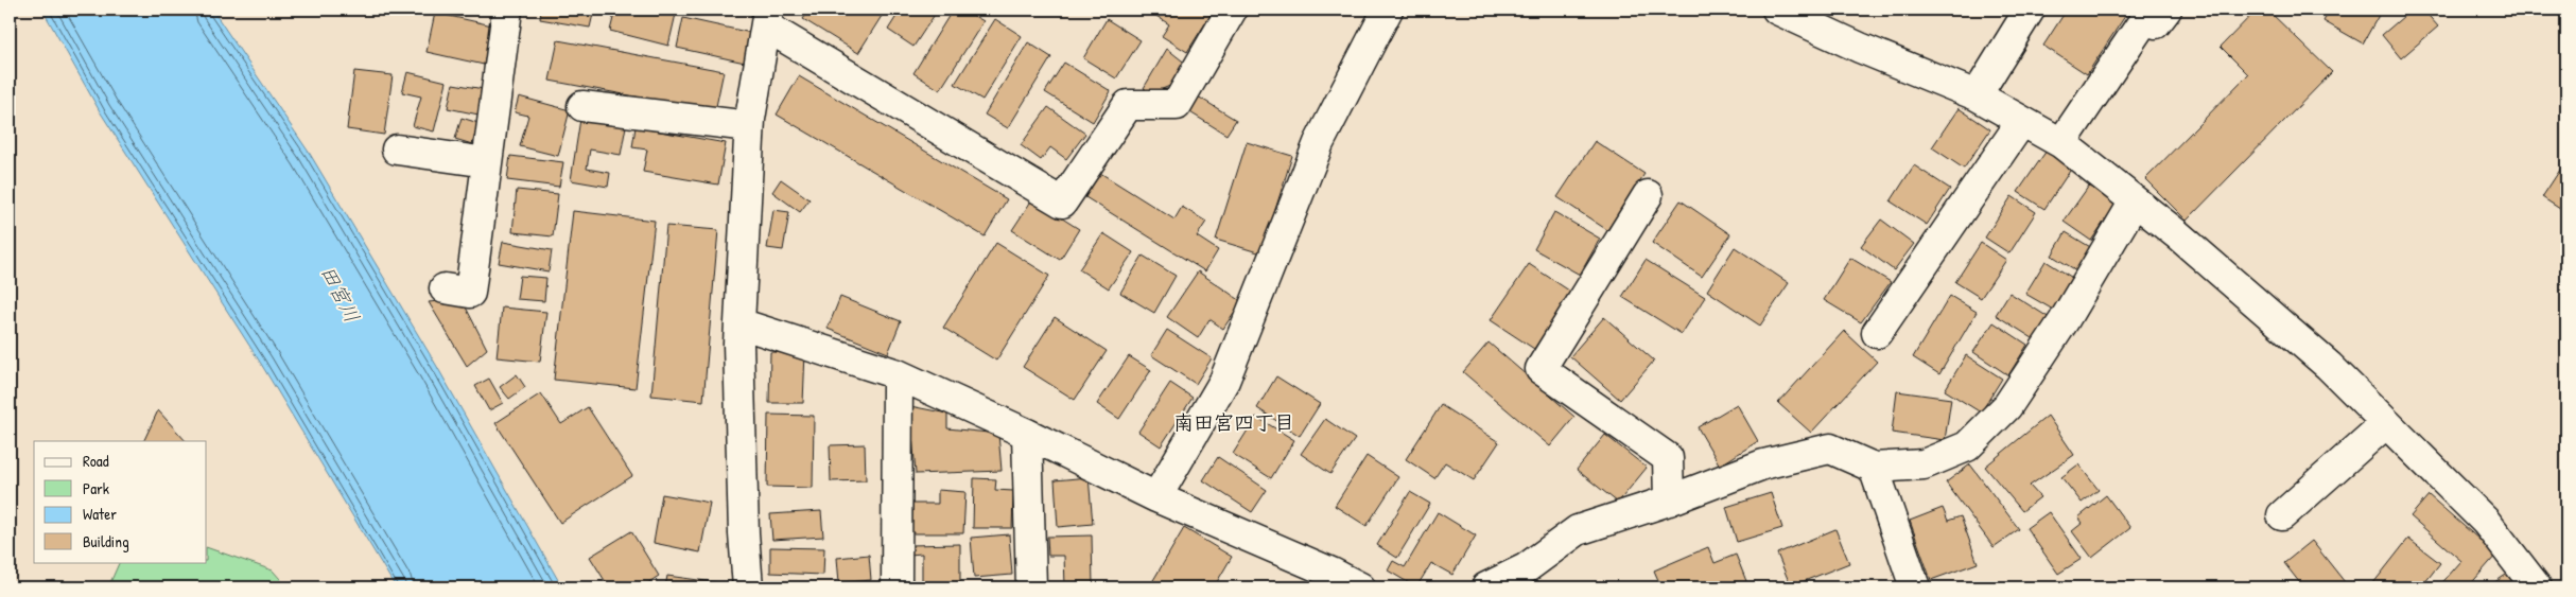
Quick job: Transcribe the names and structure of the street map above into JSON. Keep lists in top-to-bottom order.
{
  "districts": ["南田宮四丁目"],
  "water": ["田宮川"],
  "legend": [
    "Road",
    "Park",
    "Water",
    "Building"
  ]
}
